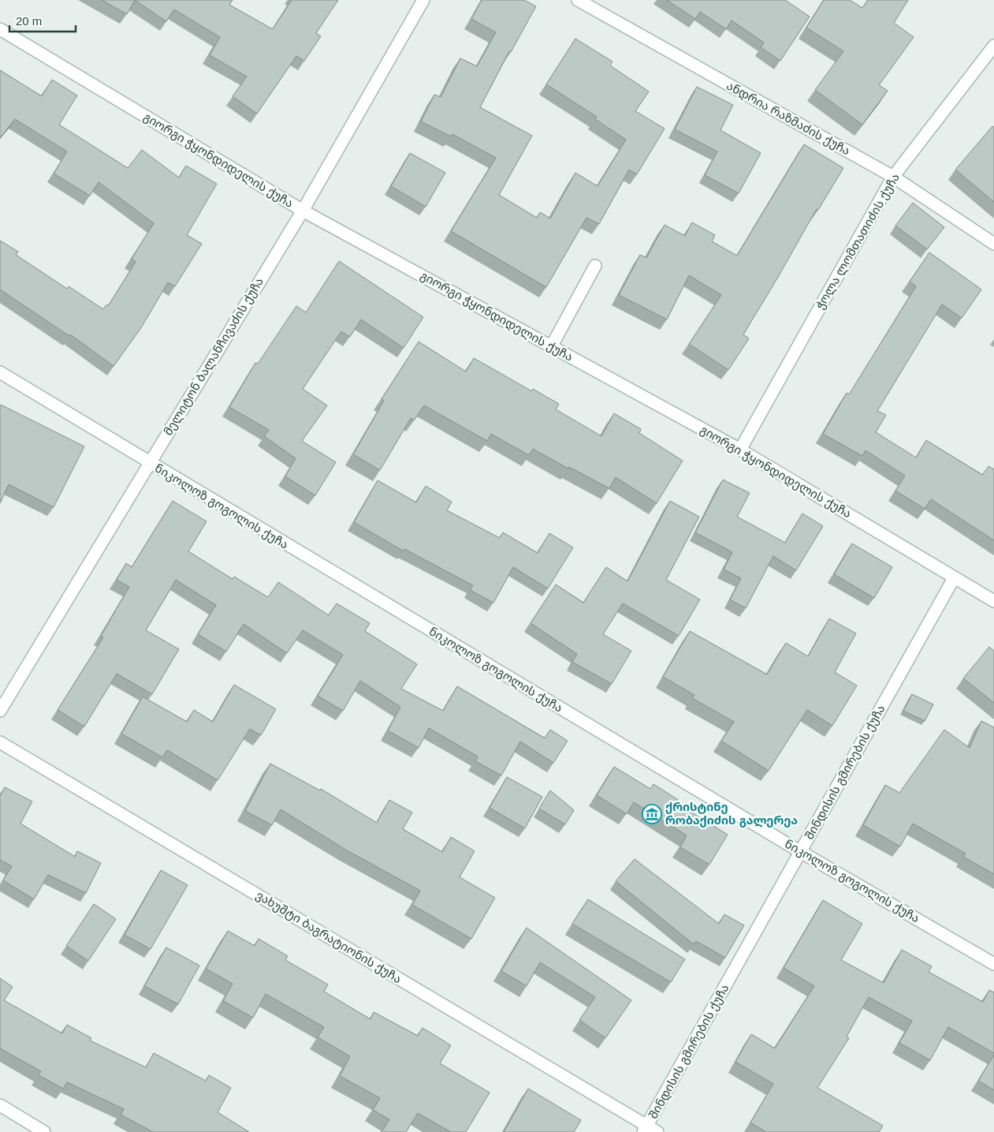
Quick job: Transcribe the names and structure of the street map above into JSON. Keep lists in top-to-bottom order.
{
  "streets": {
    "street": [
      "ანდრია რაზმაძის ქუჩა",
      "გიორგი ჭყონდიდელის ქუჩა",
      "ჭოლა ლომთათიძის ქუჩა",
      "მელიტონ ბალანჩივაძის ქუჩა",
      "ნიკოლოზ გოგოლის ქუჩა",
      "შინდისის გმირების ქუჩა",
      "ვახუშტი ბაგრატიონის ქუჩა"
    ]
  },
  "crossings": [
    ["ანდრია რაზმაძის ქუჩა", "ჭოლა ლომთათიძის ქუჩა"],
    ["გიორგი ჭყონდიდელის ქუჩა", "ჭოლა ლომთათიძის ქუჩა"],
    ["გიორგი ჭყონდიდელის ქუჩა", "მელიტონ ბალანჩივაძის ქუჩა"],
    ["გიორგი ჭყონდიდელის ქუჩა", "შინდისის გმირების ქუჩა"],
    ["მელიტონ ბალანჩივაძის ქუჩა", "ნიკოლოზ გოგოლის ქუჩა"],
    ["ნიკოლოზ გოგოლის ქუჩა", "შინდისის გმირების ქუჩა"],
    ["შინდისის გმირების ქუჩა", "ვახუშტი ბაგრატიონის ქუჩა"]
  ],
  "places": {
    "museum": ["ქრისტინე რობაქიძის გალერეა"]
  },
  "scale_bar": "20 m"
}
